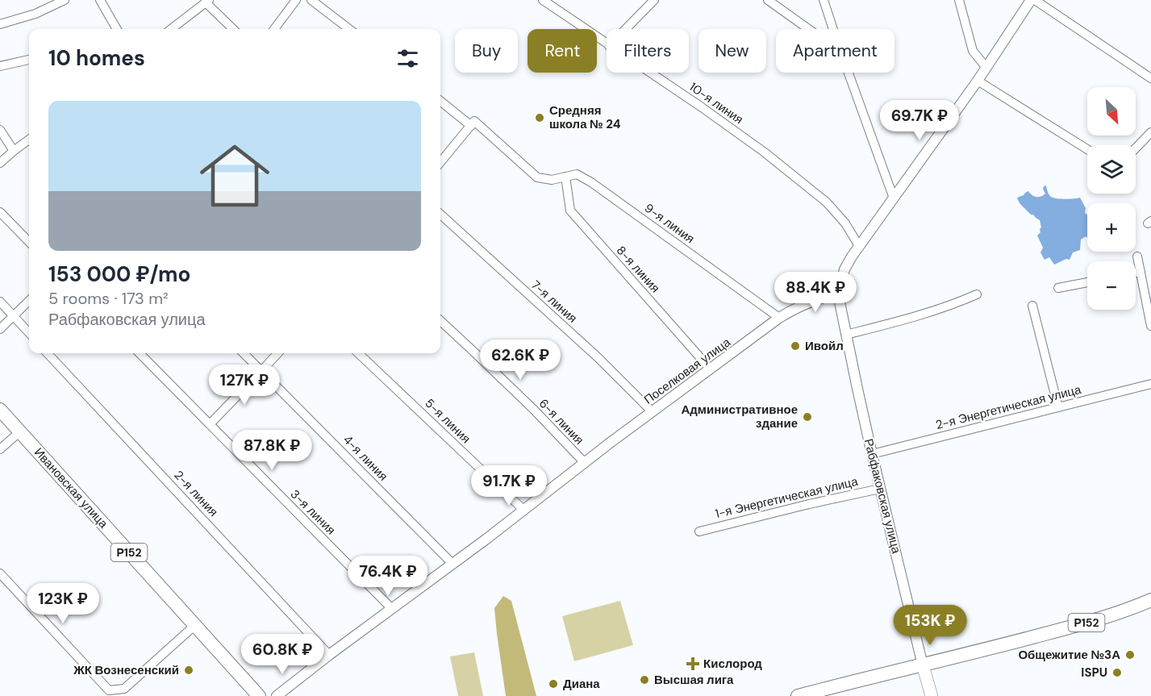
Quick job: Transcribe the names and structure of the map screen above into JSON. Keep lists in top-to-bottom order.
{
  "streets": {
    "main road": ["Ивановская улица", "Рабфаковская улица", "Р152"],
    "street": [
      "10-я линия",
      "9-я линия",
      "8-я линия",
      "7-я линия",
      "Поселковая улица",
      "2-я Энергетическая улица",
      "5-я линия",
      "6-я линия",
      "4-я линия",
      "2-я линия",
      "1-я Энергетическая улица",
      "3-я линия"
    ]
  },
  "crossings": [
    ["9-я линия", "8-я линия"],
    ["9-я линия", "Поселковая улица"],
    ["8-я линия", "Поселковая улица"],
    ["7-я линия", "Поселковая улица"],
    ["Поселковая улица", "5-я линия"],
    ["Поселковая улица", "6-я линия"],
    ["Поселковая улица", "4-я линия"],
    ["Поселковая улица", "2-я линия"],
    ["Поселковая улица", "Рабфаковская улица"],
    ["Поселковая улица", "3-я линия"],
    ["2-я Энергетическая улица", "Рабфаковская улица"],
    ["Рабфаковская улица", "1-я Энергетическая улица"],
    ["Рабфаковская улица", "Р152"]
  ],
  "places": {
    "other": [
      "Средняя школа № 24",
      "Ивойл",
      "Административное здание",
      "Общежитие №3А",
      "ЖК Вознесенский",
      "ISPU",
      "Высшая лига",
      "Диана"
    ],
    "health": ["Кислород"]
  },
  "north": "bottom right",
  "page": {
    "chip": [
      "Buy",
      "Rent",
      "Filters",
      "New",
      "Apartment"
    ],
    "heading": "10 homes",
    "map_buttons": ["+", "−"],
    "list": [
      {
        "name": "153 000 ₽/mo",
        "note": "5 rooms · 173 m² · Рабфаковская улица"
      }
    ],
    "price": [
      "69.7K ₽",
      "88.4K ₽",
      "62.6K ₽",
      "127K ₽",
      "87.8K ₽",
      "91.7K ₽",
      "76.4K ₽",
      "123K ₽",
      "153K ₽",
      "60.8K ₽"
    ]
  }
}
